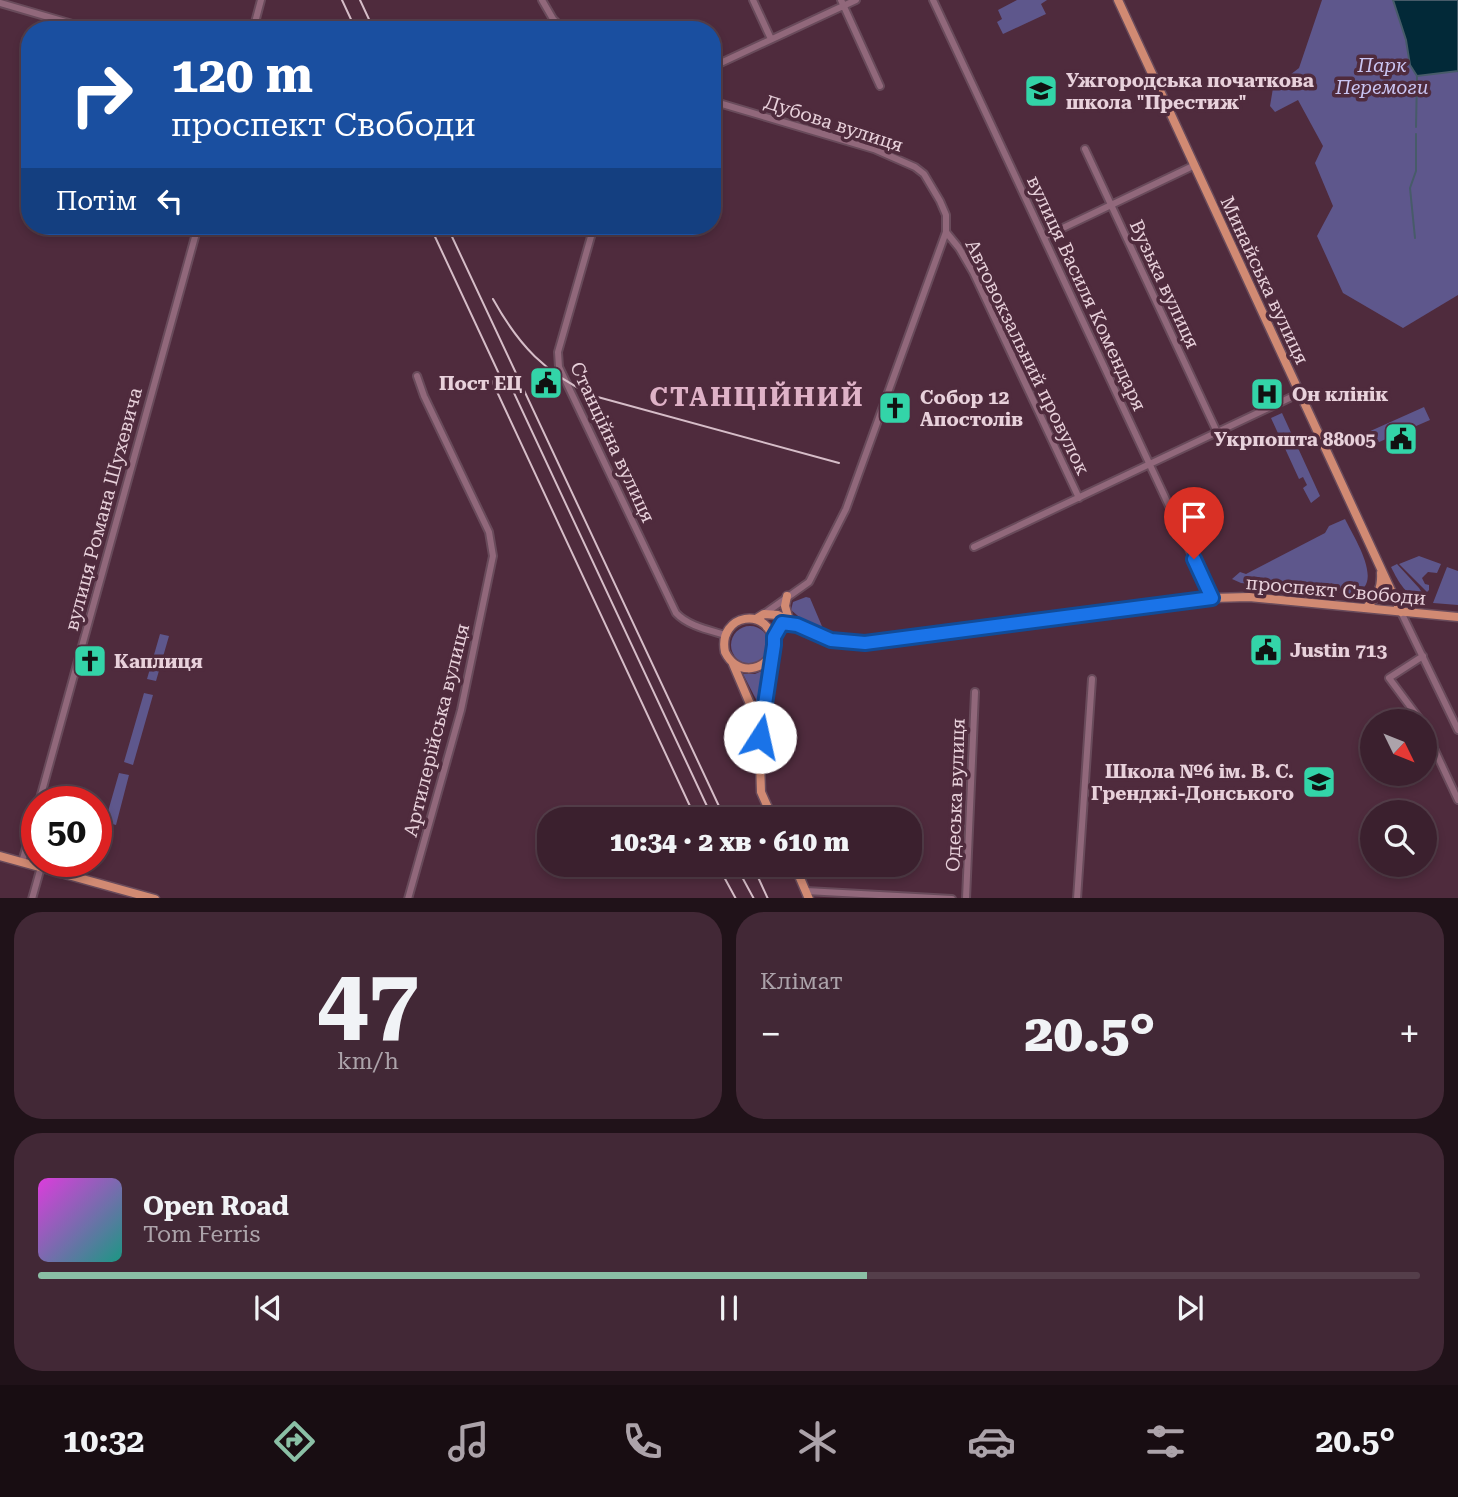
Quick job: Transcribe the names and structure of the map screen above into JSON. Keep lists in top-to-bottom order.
{
  "streets": {
    "main road": ["Минайська вулиця", "проспект Свободи"],
    "street": [
      "Дубова вулиця",
      "Вузька вулиця",
      "вулиця Василя Комендаря",
      "Автовокзальний провулок",
      "Станційна вулиця",
      "вулиця Романа Шухевича",
      "Артилерійська вулиця",
      "Одеська вулиця"
    ]
  },
  "crossings": [
    ["Дубова вулиця", "Автовокзальний провулок"],
    ["Минайська вулиця", "проспект Свободи"],
    ["вулиця Василя Комендаря", "проспект Свободи"]
  ],
  "districts": ["СТАНЦІЙНИЙ"],
  "parks": ["Парк Перемоги"],
  "places": {
    "school or university": ["Ужгородська початкова школа \"Престиж\"", "Школа №6 ім. В. С. Гренджі-Донського"],
    "public building": ["Пост ЕЦ", "Укрпошта 88005", "Justin 713"],
    "hospital": ["Он клінік"],
    "church": ["Собор 12 Апостолів", "Каплиця"]
  },
  "north": "bottom right",
  "page": {
    "turn": ["120 m", "проспект Свободи"],
    "then": "Потім",
    "limit": "50",
    "trip": "10:34 · 2 хв · 610 m",
    "tile": [
      ["47", "km/h"],
      "Клімат"
    ],
    "heat": ["−", "20.5°", "+"],
    "song": ["Open Road", "Tom Ferris"],
    "tabs": ["10:32", "20.5°"]
  }
}
